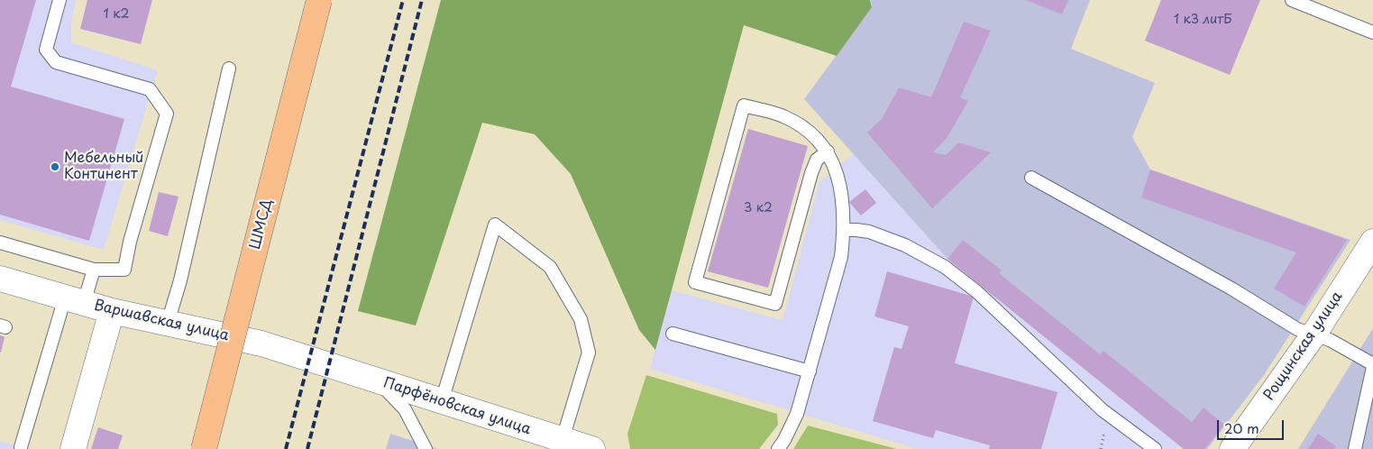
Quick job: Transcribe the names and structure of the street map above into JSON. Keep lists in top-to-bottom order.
{
  "streets": {
    "main road": ["ШМСД"],
    "street": ["Варшавская улица", "Рощинская улица", "Парфёновская улица"]
  },
  "crossings": [
    ["Варшавская улица", "Парфёновская улица"]
  ],
  "places": ["Мебельный Континент"],
  "house_numbers": ["1 к2", "1 к3 литБ", "3 к2"],
  "scale_bar": "20 m"
}
